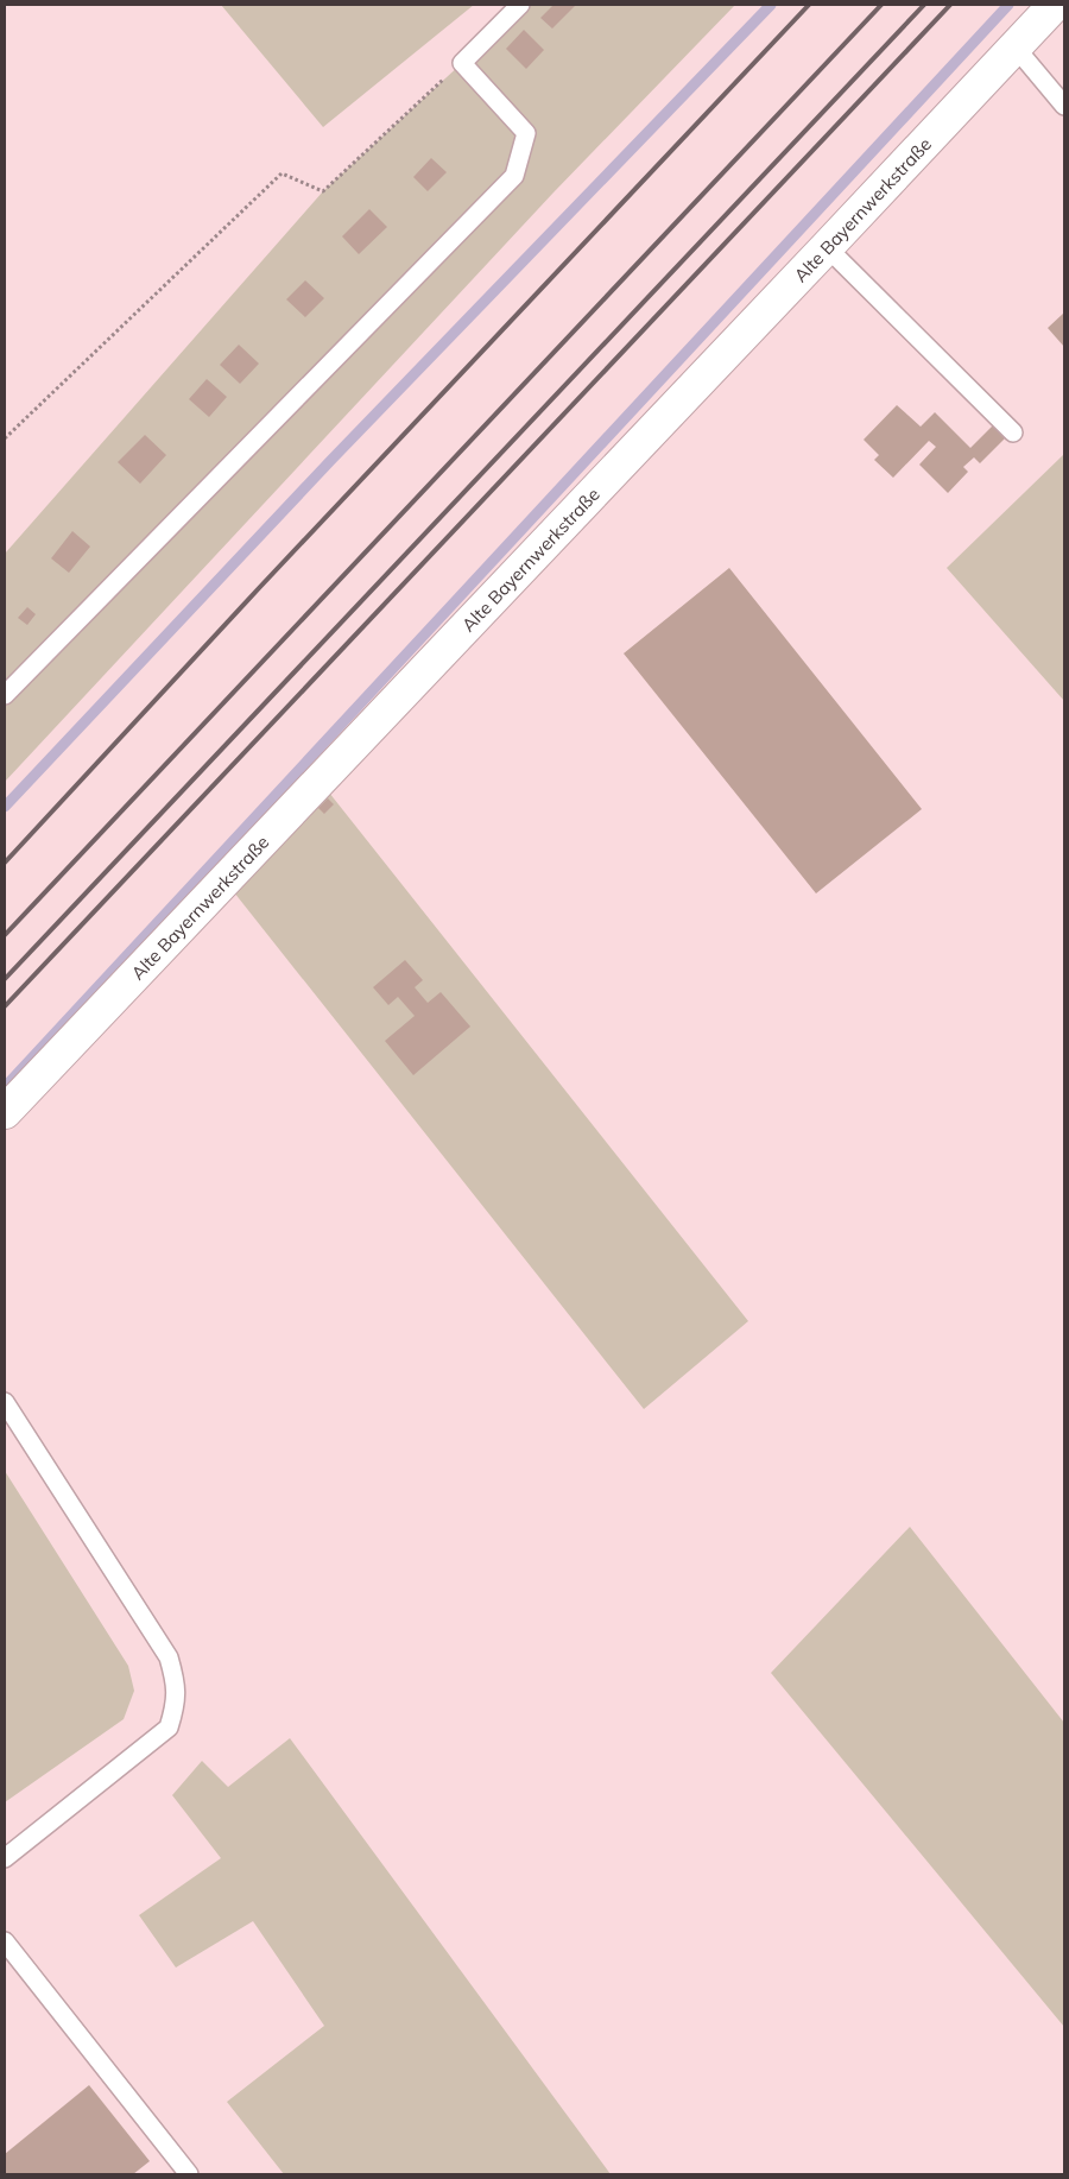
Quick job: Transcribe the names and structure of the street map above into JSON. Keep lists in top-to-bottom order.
{
  "streets": {
    "street": ["Alte Bayernwerkstraße"]
  }
}
